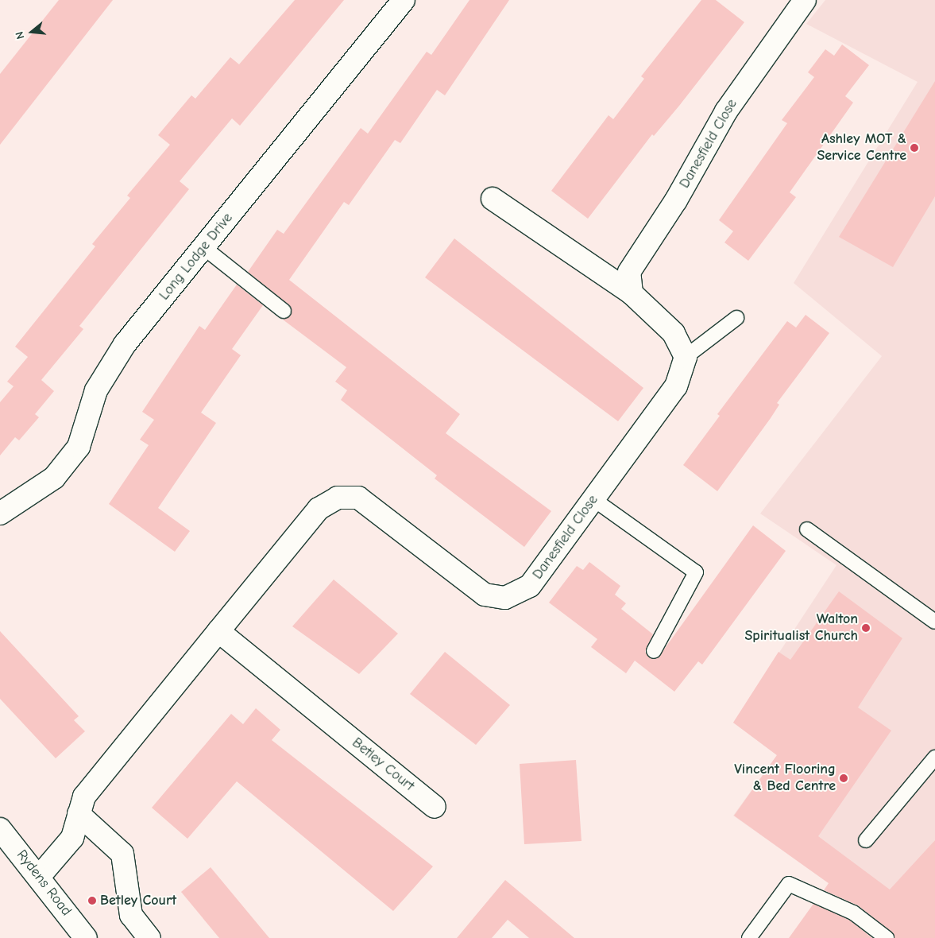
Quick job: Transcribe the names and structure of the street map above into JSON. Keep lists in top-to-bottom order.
{
  "streets": {
    "street": [
      "Danesfield Close",
      "Long Lodge Drive",
      "Betley Court",
      "Rydens Road"
    ]
  },
  "crossings": [
    ["Danesfield Close", "Betley Court"]
  ],
  "places": [
    "Ashley MOT & Service Centre",
    "Walton Spiritualist Church",
    "Vincent Flooring & Bed Centre",
    "Betley Court"
  ],
  "north": "left"
}
